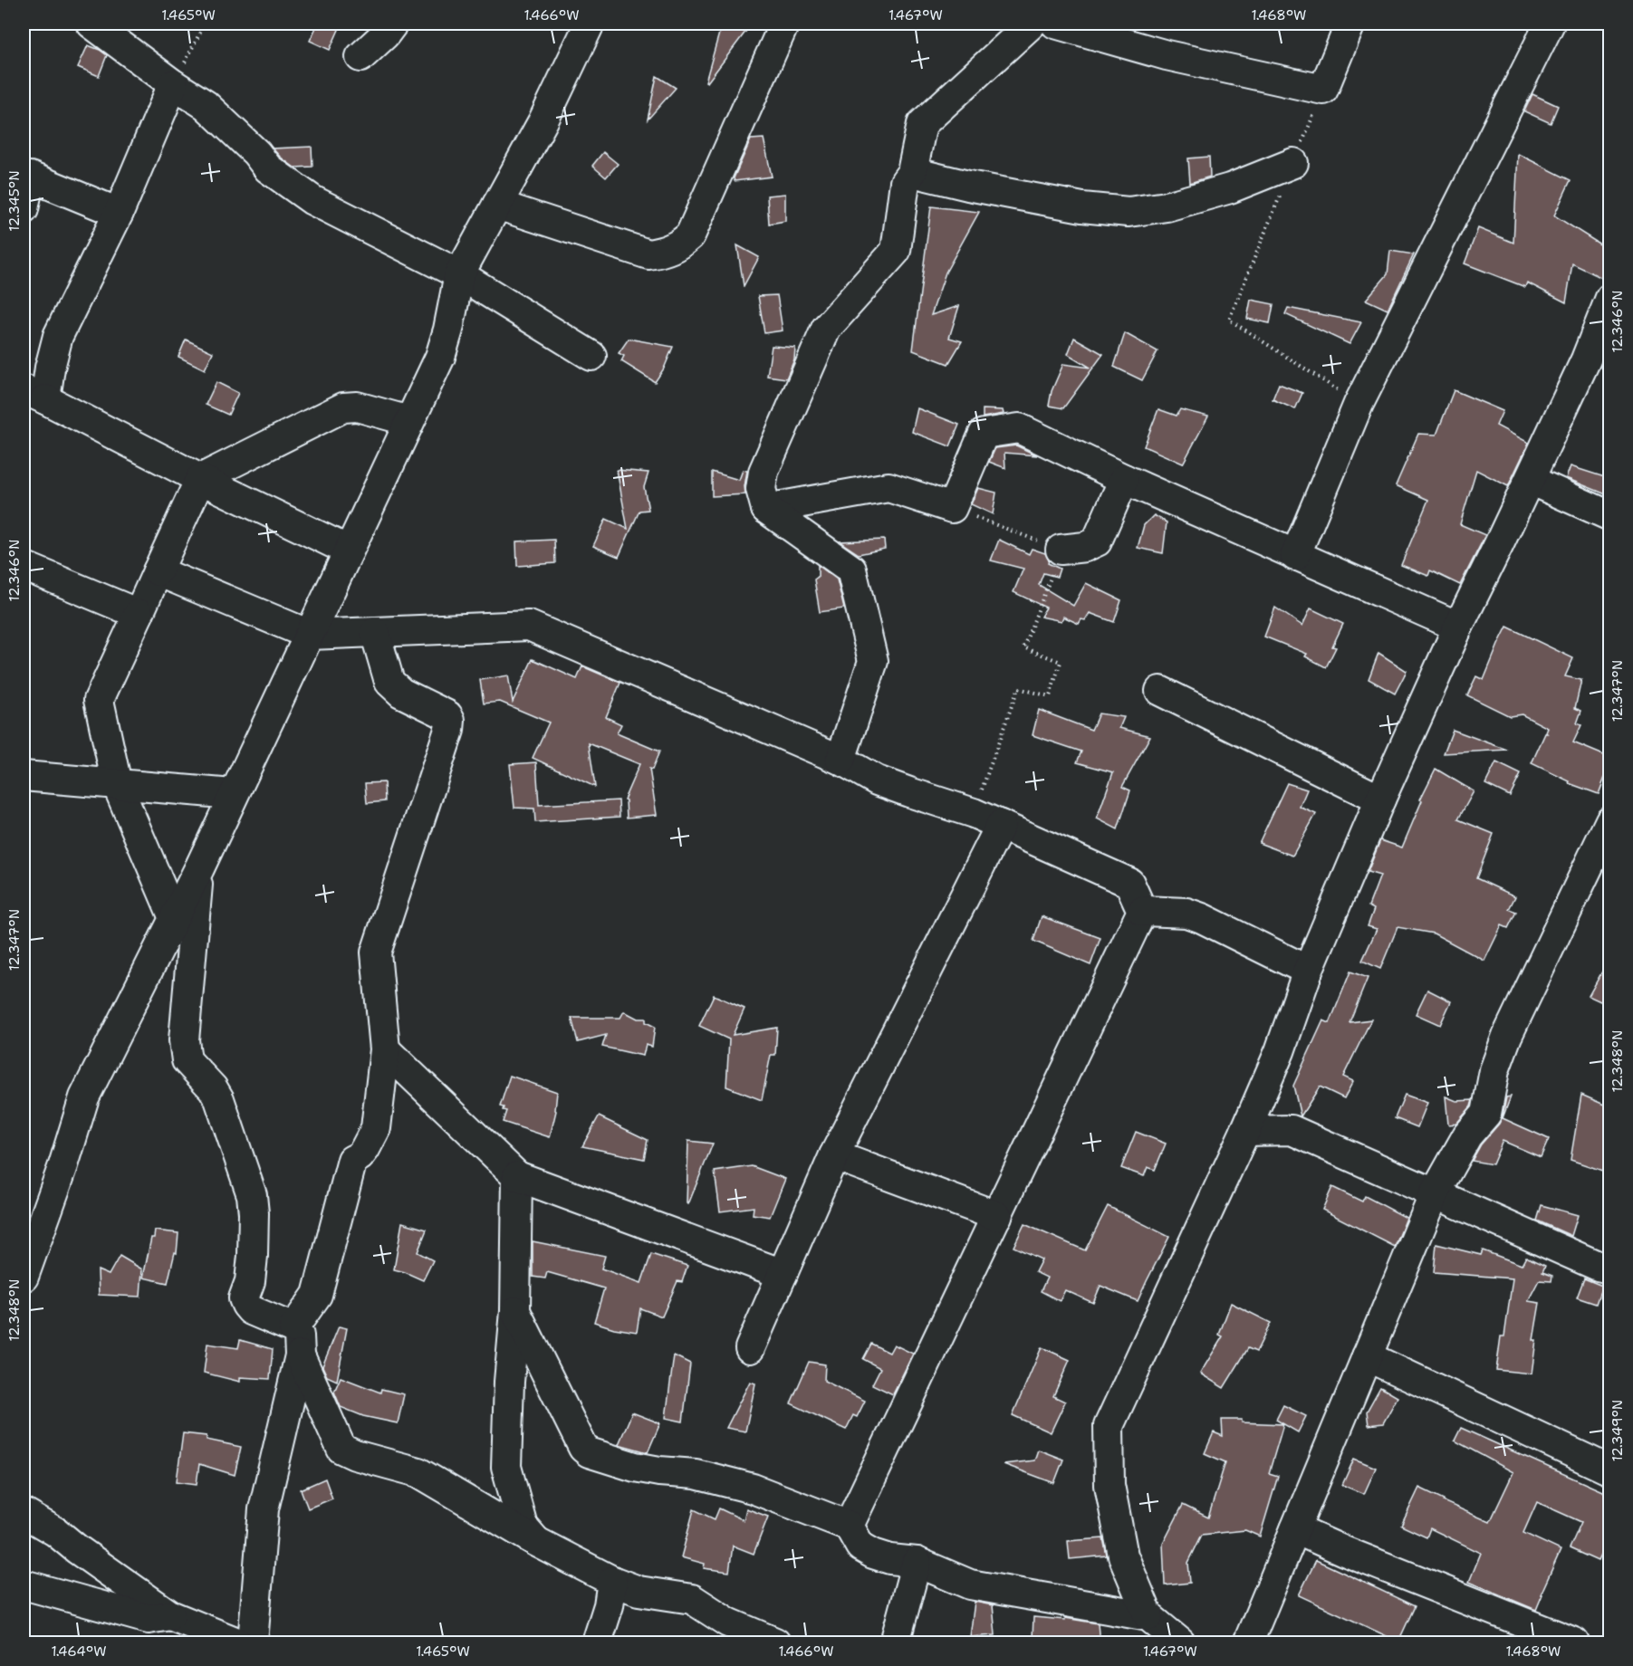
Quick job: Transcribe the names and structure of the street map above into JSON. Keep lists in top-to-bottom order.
{
  "coordinates": [
    "1.465°W",
    "1.466°W",
    "1.467°W",
    "1.468°W",
    "12.345°N",
    "12.346°N",
    "12.347°N",
    "12.348°N",
    "12.349°N",
    "1.464°W"
  ]
}
